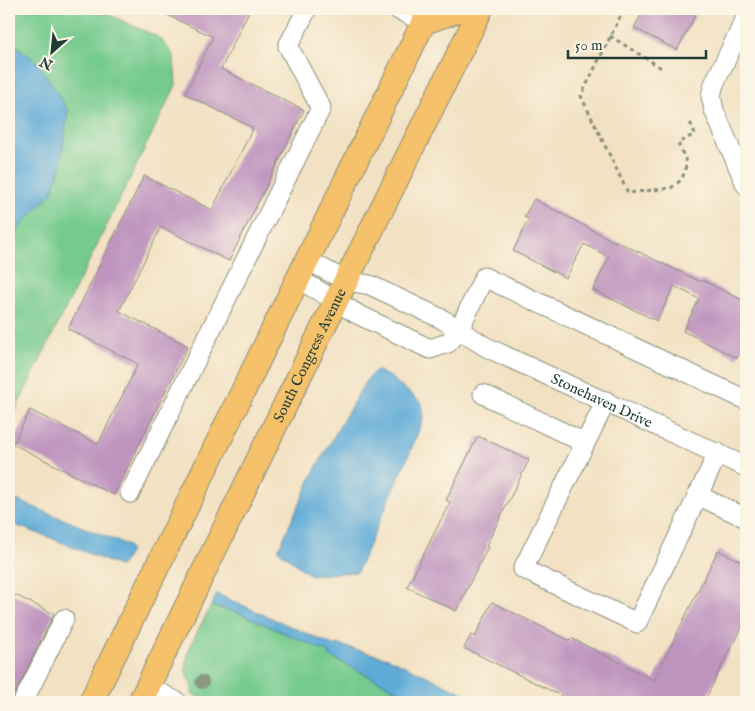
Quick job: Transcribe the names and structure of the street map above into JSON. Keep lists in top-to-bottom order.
{
  "streets": {
    "main road": ["South Congress Avenue"],
    "street": ["Stonehaven Drive"]
  },
  "crossings": [
    ["South Congress Avenue", "Stonehaven Drive"]
  ],
  "scale_bar": "50 m",
  "north": "bottom left"
}
